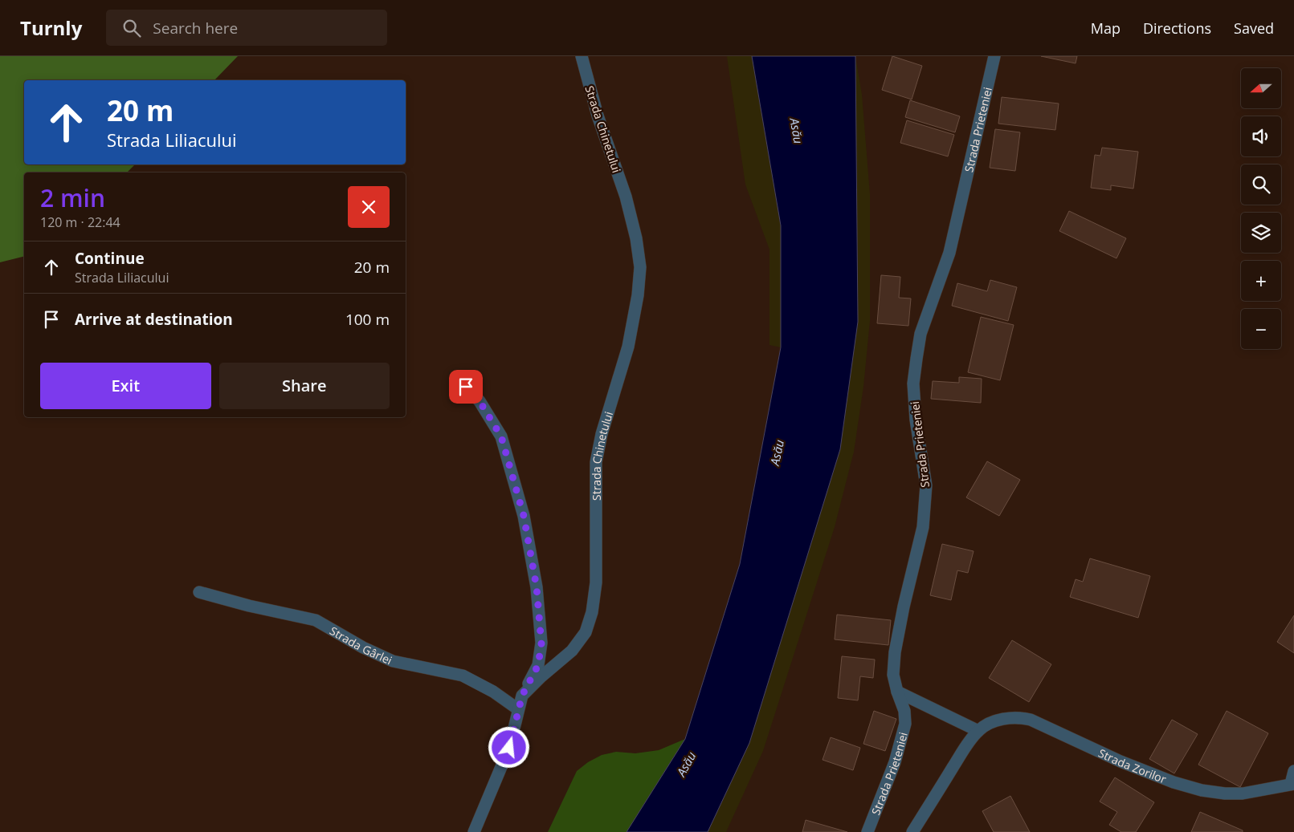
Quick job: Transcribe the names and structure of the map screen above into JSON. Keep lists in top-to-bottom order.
{
  "streets": {
    "street": [
      "Strada Chinetului",
      "Strada Prieteniei",
      "Strada Gârlei",
      "Strada Zorilor"
    ]
  },
  "crossings": [
    ["Strada Chinetului", "Strada Gârlei"]
  ],
  "water": ["Asău"],
  "north": "left",
  "page": {
    "header": "Turnly",
    "search": "Search here",
    "nav": ["Map", "Directions", "Saved"],
    "map_buttons": ["+", "−"],
    "turn": ["20 m", "Strada Liliacului"],
    "heading": ["2 min", "120 m · 22:44"],
    "list": [
      {
        "name": "Continue",
        "note": "Strada Liliacului",
        "value": "20 m"
      },
      {
        "name": "Arrive at destination",
        "value": "100 m"
      }
    ],
    "buttons": ["Exit", "Share"]
  }
}
